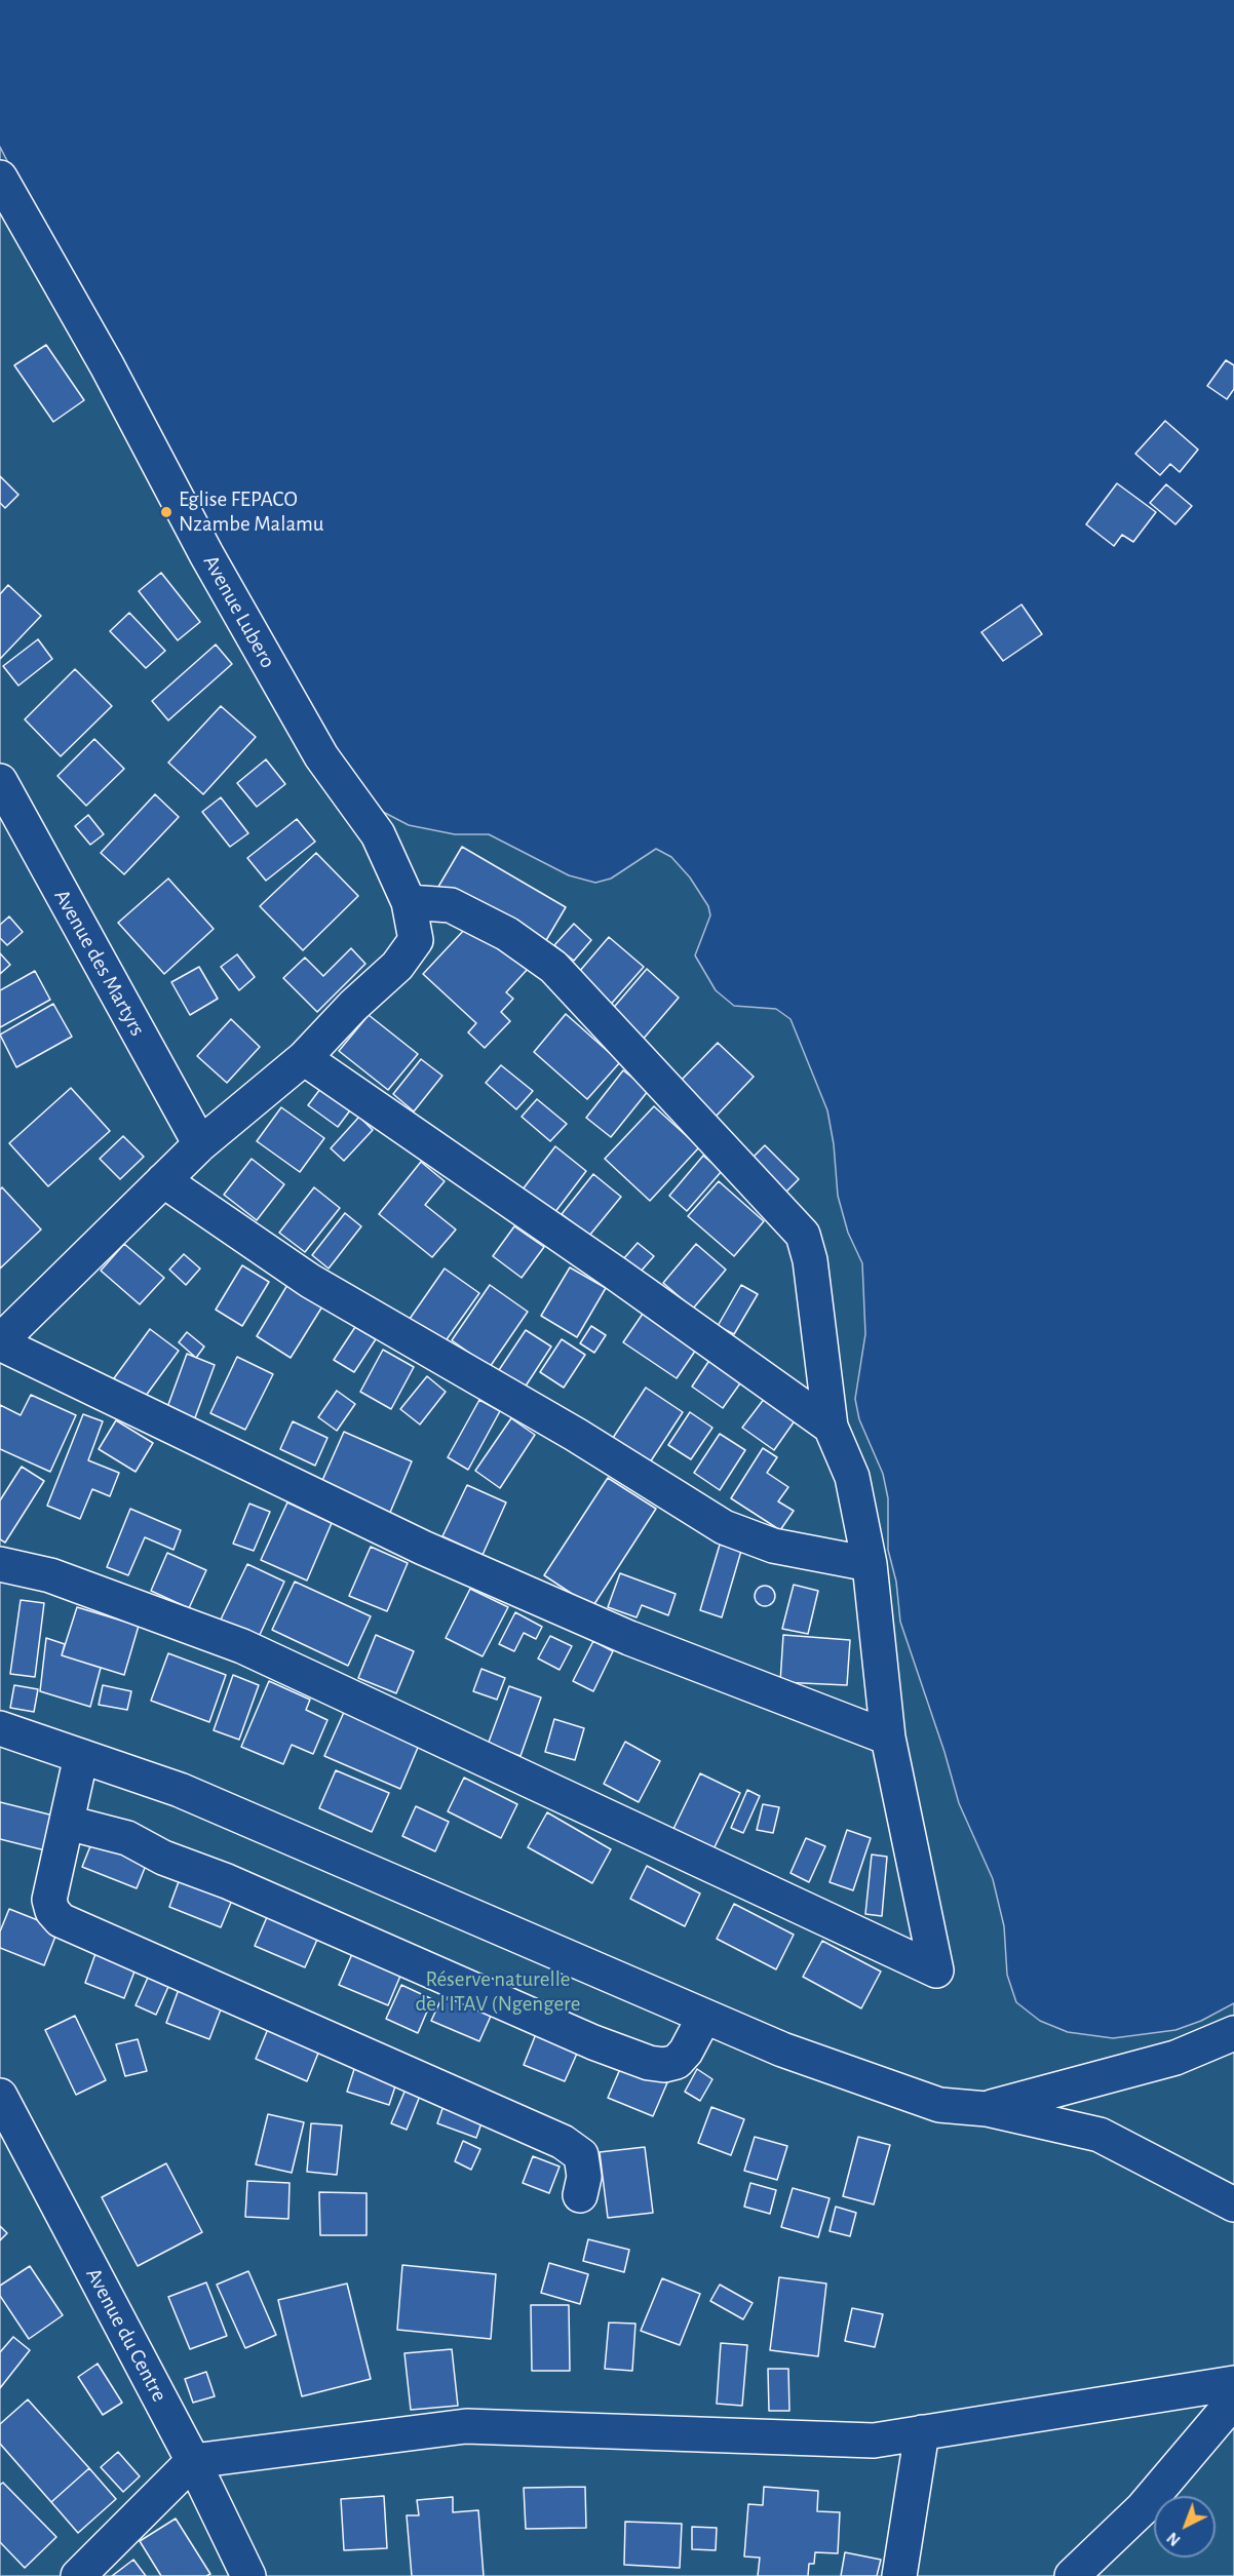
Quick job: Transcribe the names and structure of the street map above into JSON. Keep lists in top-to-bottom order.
{
  "streets": {
    "street": ["Avenue Lubero", "Avenue des Martyrs", "Avenue du Centre"]
  },
  "parks": ["Réserve naturelle de l'ITAV (Ngengere"],
  "places": ["Eglise FEPACO Nzambe Malamu"],
  "north": "bottom left"
}
